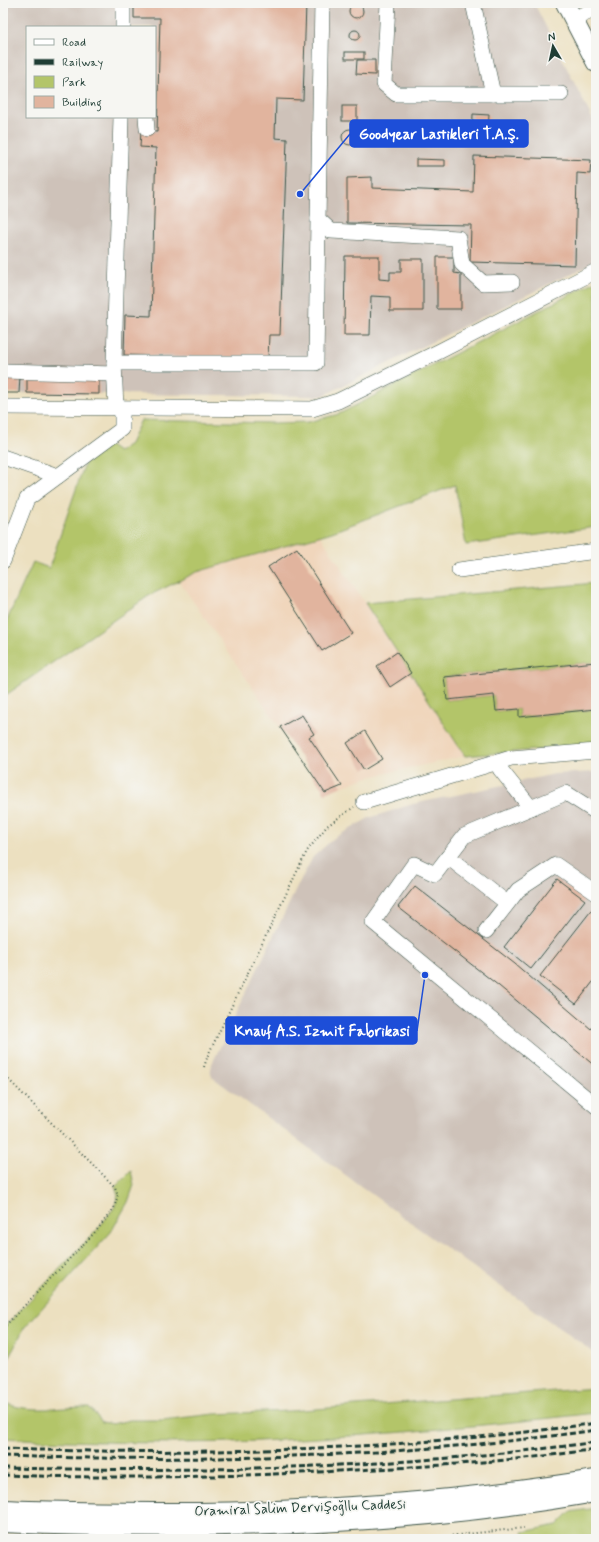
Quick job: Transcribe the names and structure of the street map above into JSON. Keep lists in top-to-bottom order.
{
  "streets": {
    "main road": ["Oramiral Salim Dervişoğllu Caddesi"]
  },
  "places": ["Goodyear Lastikleri T.A.Ş.", "Knauf A.S. Izmit Fabrikasi"],
  "legend": [
    "Road",
    "Railway",
    "Park",
    "Building"
  ],
  "north": "top"
}
